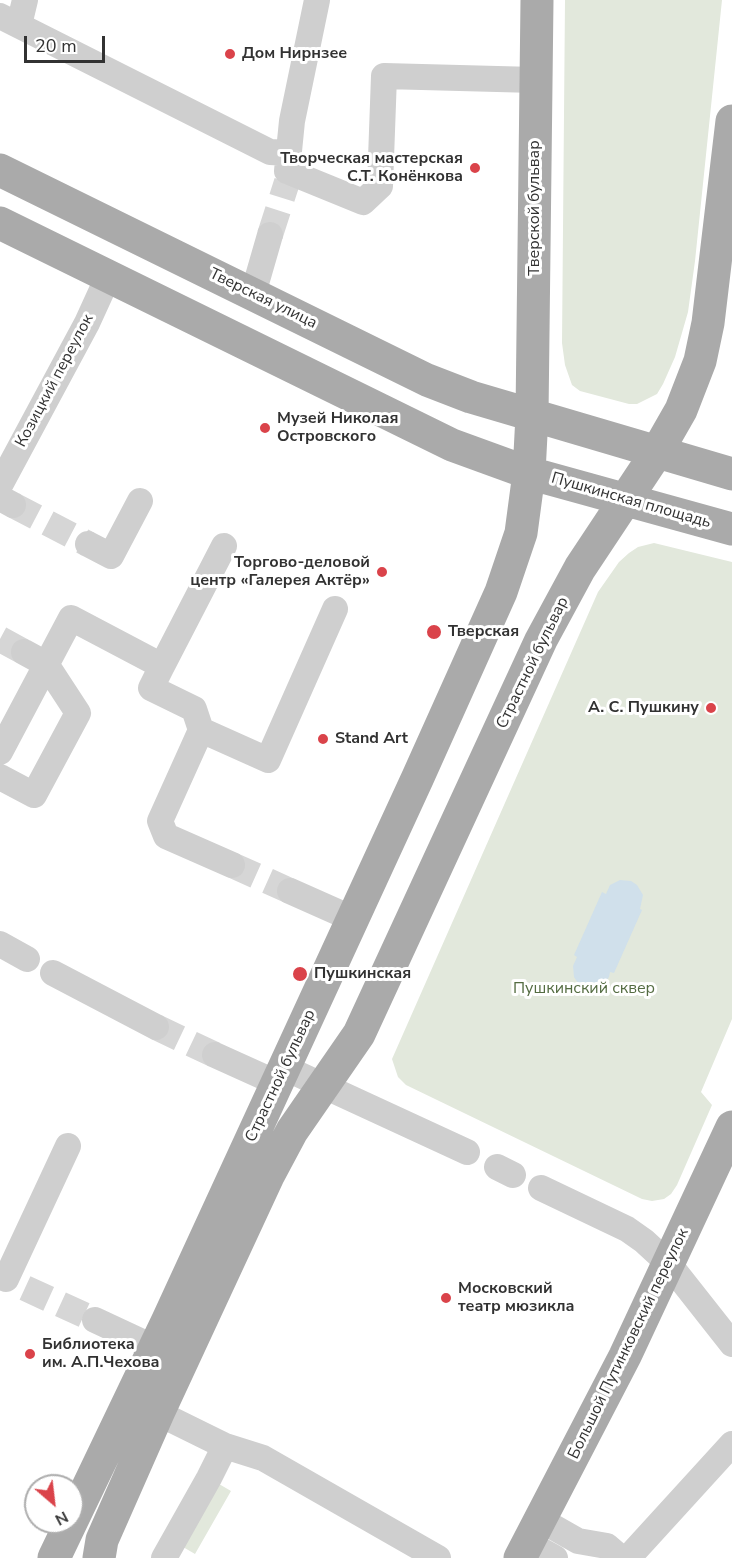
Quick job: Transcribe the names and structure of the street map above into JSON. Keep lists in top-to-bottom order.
{
  "streets": {
    "main road": [
      "Тверской бульвар",
      "Тверская улица",
      "Пушкинская площадь",
      "Страстной бульвар",
      "Большой Путинковский переулок"
    ],
    "street": ["Козицкий переулок"]
  },
  "crossings": [
    ["Тверской бульвар", "Тверская улица"],
    ["Тверской бульвар", "Страстной бульвар"],
    ["Тверская улица", "Страстной бульвар"],
    ["Пушкинская площадь", "Страстной бульвар"]
  ],
  "parks": ["Пушкинский сквер"],
  "places": [
    "Дом Нирнзее",
    "Творческая мастерская С.Т. Конёнкова",
    "Музей Николая Островского",
    "Торгово-деловой центр «Галерея Актёр»",
    "Тверская",
    "А. С. Пушкину",
    "Stand Art",
    "Пушкинская",
    "Московский театр мюзикла",
    "Библиотека им. А.П.Чехова"
  ],
  "scale_bar": "20 m",
  "north": "bottom right"
}
